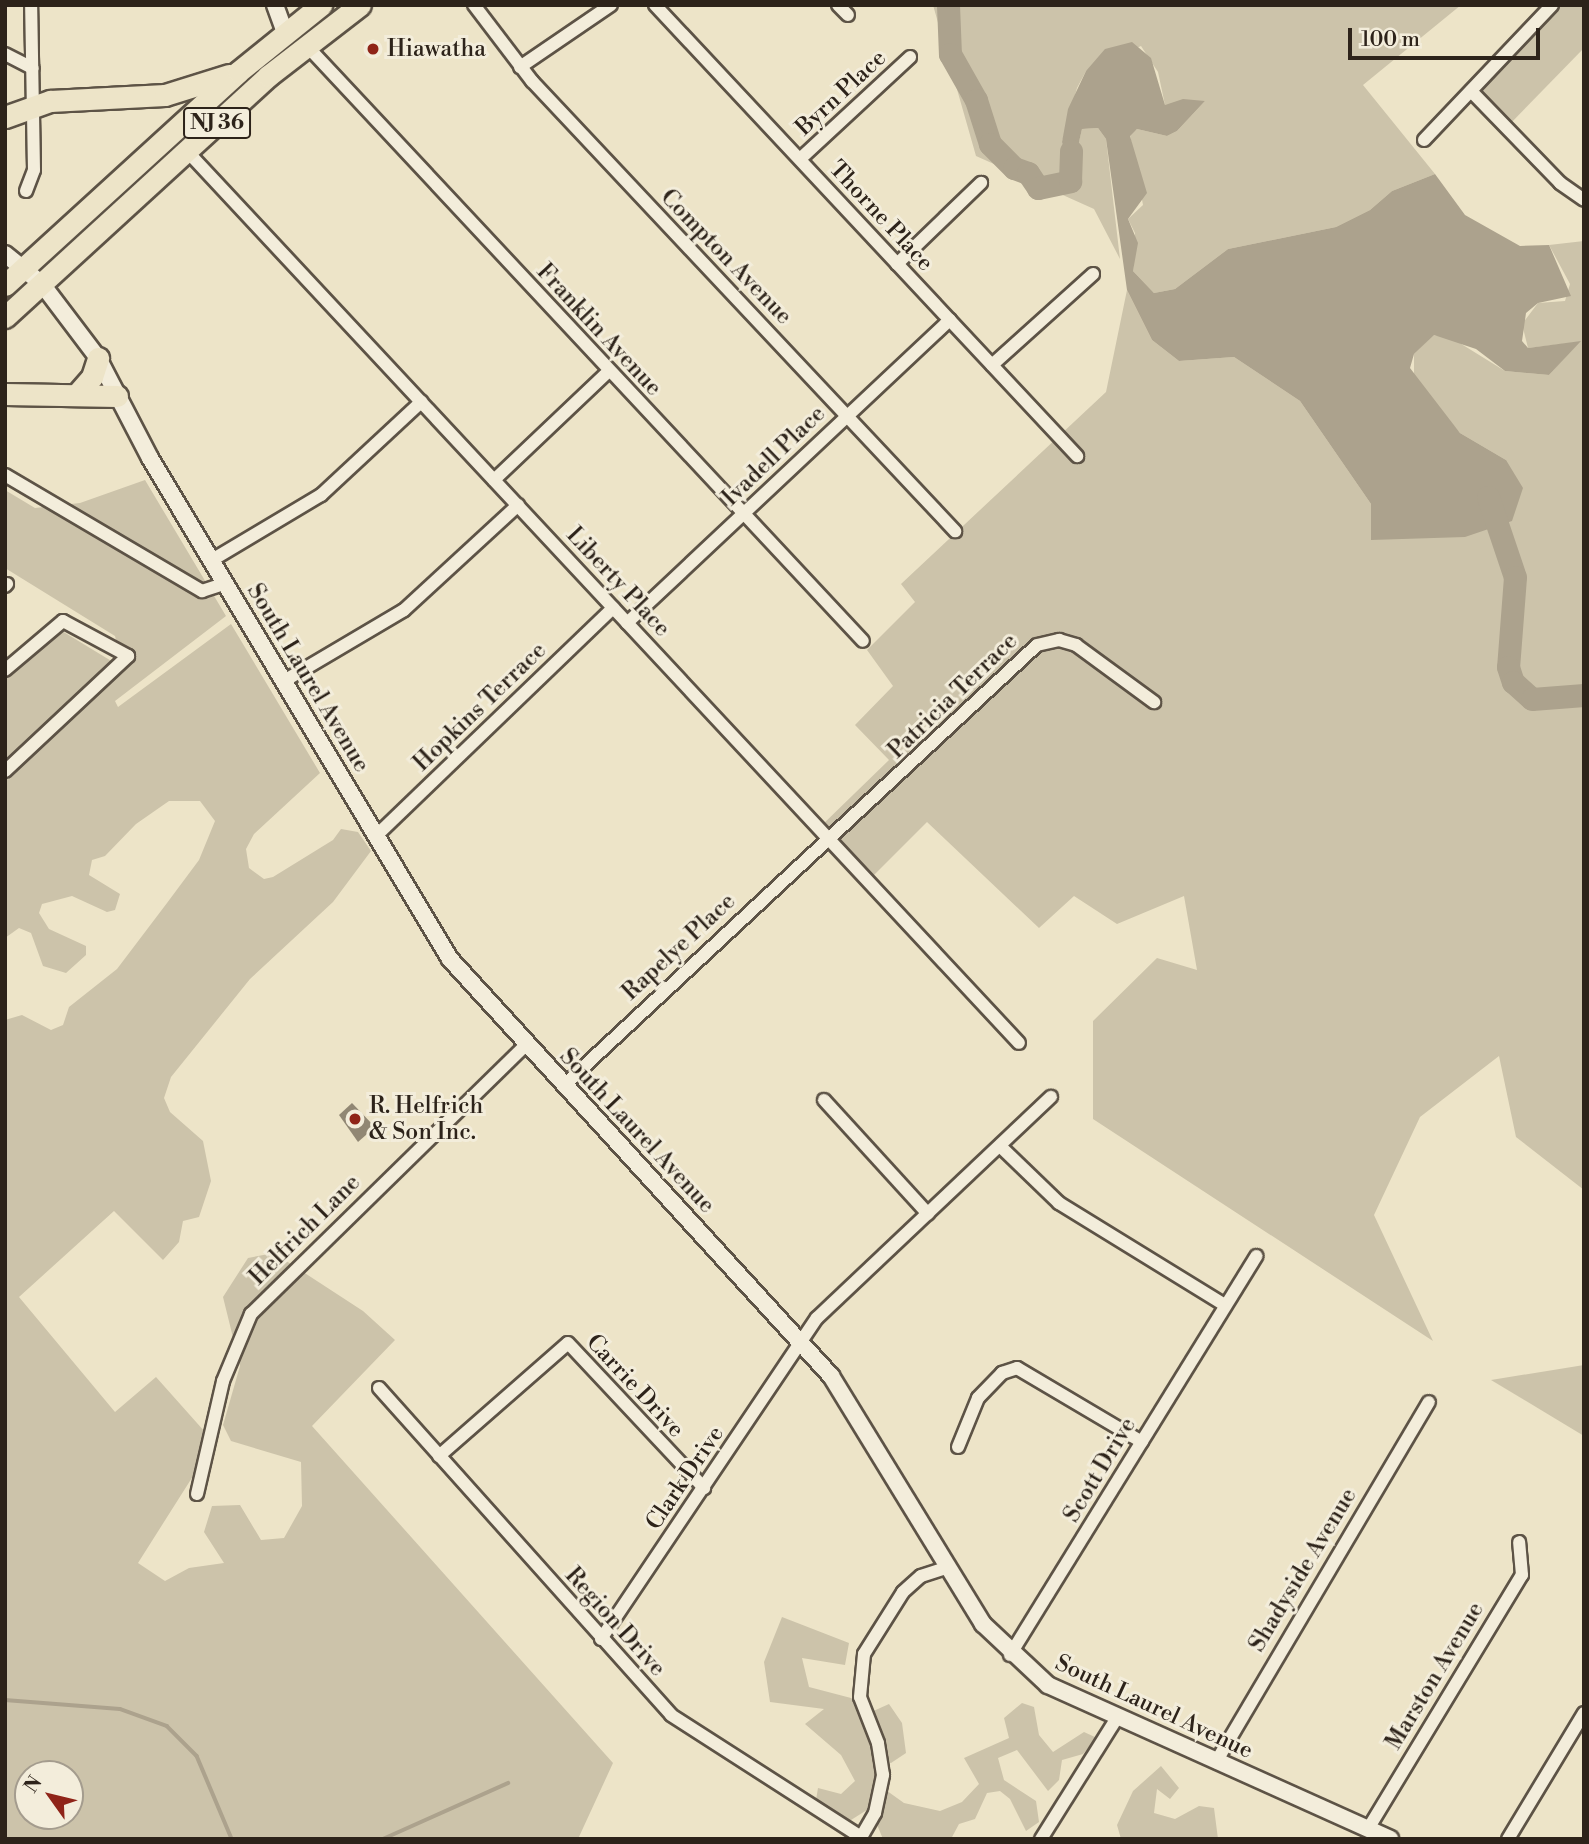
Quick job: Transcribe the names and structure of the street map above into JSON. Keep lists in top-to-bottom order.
{
  "streets": {
    "highway": ["NJ 36"],
    "street": [
      "Byrn Place",
      "Thorne Place",
      "Compton Avenue",
      "Franklin Avenue",
      "Ivadell Place",
      "Liberty Place",
      "South Laurel Avenue",
      "Patricia Terrace",
      "Hopkins Terrace",
      "Rapelye Place",
      "Helfrich Lane",
      "Carrie Drive",
      "Scott Drive",
      "Clark Drive",
      "Shadyside Avenue",
      "Region Drive",
      "Marston Avenue"
    ]
  },
  "crossings": [
    ["Byrn Place", "Thorne Place"],
    ["NJ 36", "Franklin Avenue"],
    ["NJ 36", "Liberty Place"],
    ["NJ 36", "South Laurel Avenue"],
    ["Thorne Place", "Ivadell Place"],
    ["Compton Avenue", "Ivadell Place"],
    ["Franklin Avenue", "Ivadell Place"],
    ["Ivadell Place", "Liberty Place"],
    ["Liberty Place", "Patricia Terrace"],
    ["Liberty Place", "Hopkins Terrace"],
    ["Liberty Place", "Rapelye Place"],
    ["South Laurel Avenue", "Hopkins Terrace"],
    ["South Laurel Avenue", "Rapelye Place"],
    ["South Laurel Avenue", "Helfrich Lane"],
    ["South Laurel Avenue", "Scott Drive"],
    ["South Laurel Avenue", "Clark Drive"],
    ["South Laurel Avenue", "Shadyside Avenue"],
    ["South Laurel Avenue", "Marston Avenue"],
    ["Patricia Terrace", "Rapelye Place"],
    ["Carrie Drive", "Clark Drive"],
    ["Carrie Drive", "Region Drive"],
    ["Clark Drive", "Region Drive"]
  ],
  "places": ["Hiawatha", "R. Helfrich & Son Inc."],
  "scale_bar": "100 m",
  "north": "top left"
}
